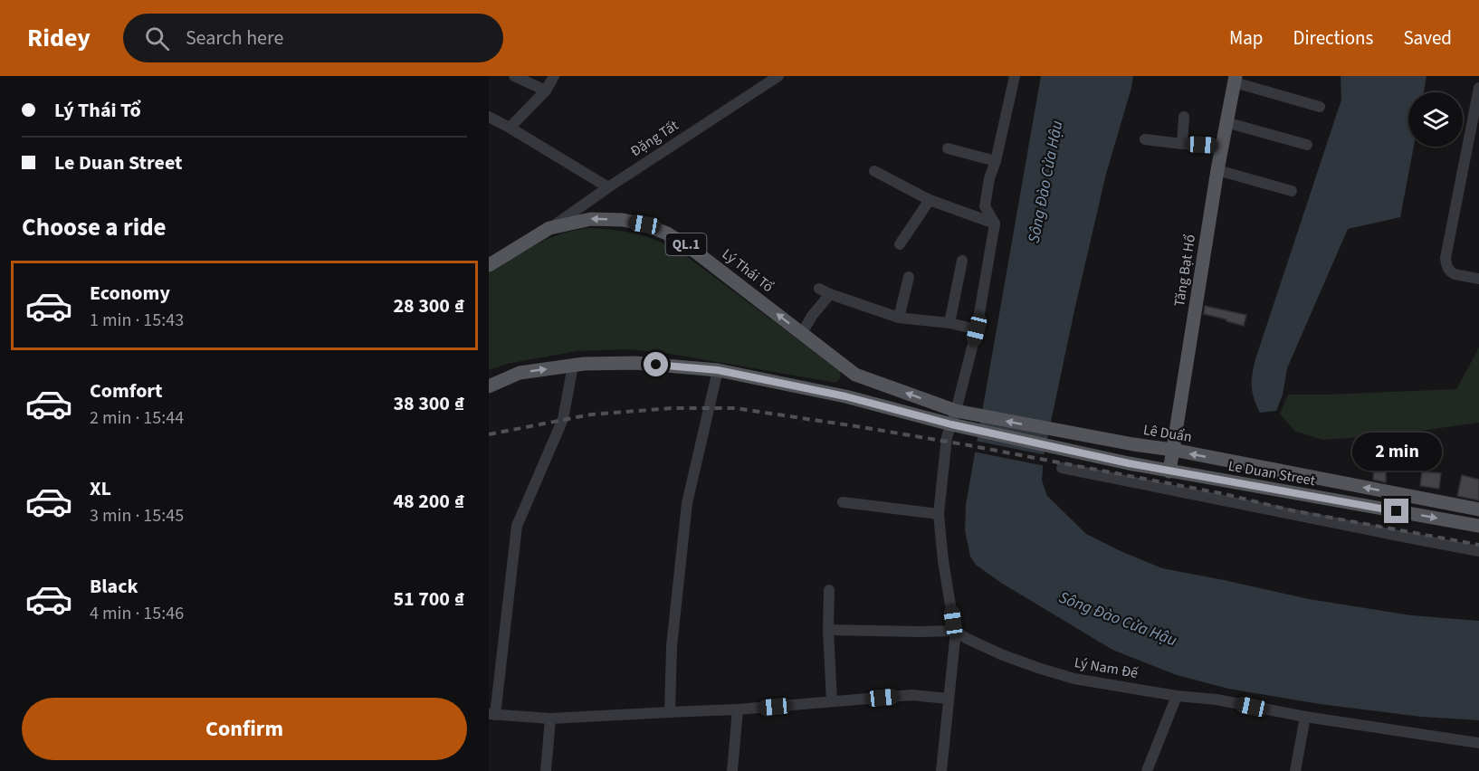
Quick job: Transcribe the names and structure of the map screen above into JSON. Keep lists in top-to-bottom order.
{
  "streets": {
    "main road": [
      "QL.1",
      "Lý Thái Tổ",
      "Tăng Bạt Hổ",
      "Lê Duẩn",
      "Le Duan Street"
    ],
    "street": ["Đặng Tất", "Lý Nam Đế"]
  },
  "crossings": [
    ["Đặng Tất", "Lý Thái Tổ"],
    ["Lý Thái Tổ", "Lê Duẩn"],
    ["Tăng Bạt Hổ", "Lê Duẩn"],
    ["Tăng Bạt Hổ", "Le Duan Street"]
  ],
  "one_way": ["Lê Duẩn", "Le Duan Street"],
  "water": ["Sông Đào Cửa Hậu"],
  "page": {
    "header": "Ridey",
    "search": "Search here",
    "nav": ["Map", "Directions", "Saved"],
    "banner": ["Lý Thái Tổ", "Le Duan Street"],
    "heading": "Choose a ride",
    "list": [
      {
        "name": "Economy",
        "note": "1 min · 15:43",
        "value": "28 300 ₫"
      },
      {
        "name": "Comfort",
        "note": "2 min · 15:44",
        "value": "38 300 ₫"
      },
      {
        "name": "XL",
        "note": "3 min · 15:45",
        "value": "48 200 ₫"
      },
      {
        "name": "Black",
        "note": "4 min · 15:46",
        "value": "51 700 ₫"
      }
    ],
    "bubble": "2 min",
    "buttons": "Confirm"
  }
}
